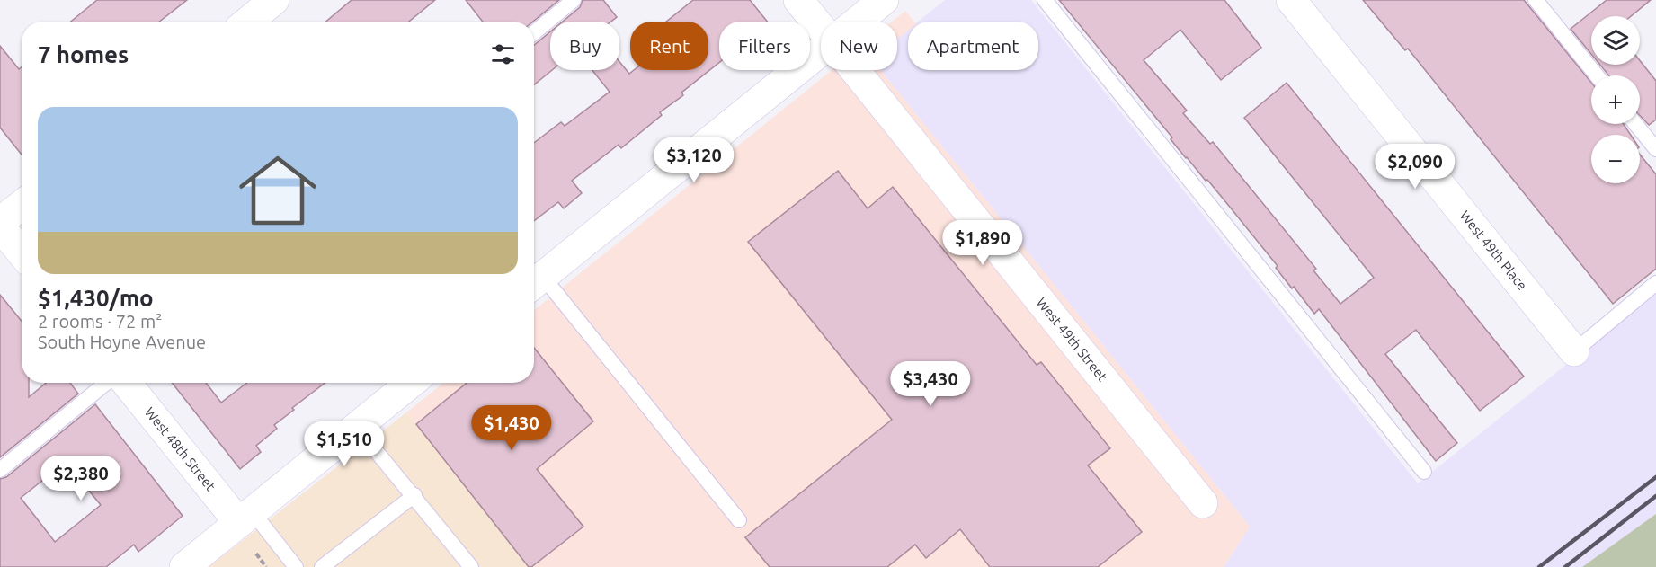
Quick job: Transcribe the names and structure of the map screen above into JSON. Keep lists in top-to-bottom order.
{
  "streets": {
    "street": ["West 49th Place", "West 49th Street", "West 48th Street"]
  },
  "page": {
    "map_buttons": ["+", "−"],
    "chip": [
      "Buy",
      "Rent",
      "Filters",
      "New",
      "Apartment"
    ],
    "heading": "7 homes",
    "list": [
      {
        "name": "$1,430/mo",
        "note": "2 rooms · 72 m² · South Hoyne Avenue"
      }
    ],
    "price": [
      "$3,120",
      "$2,090",
      "$1,890",
      "$3,430",
      "$1,430",
      "$1,510",
      "$2,380"
    ]
  }
}
